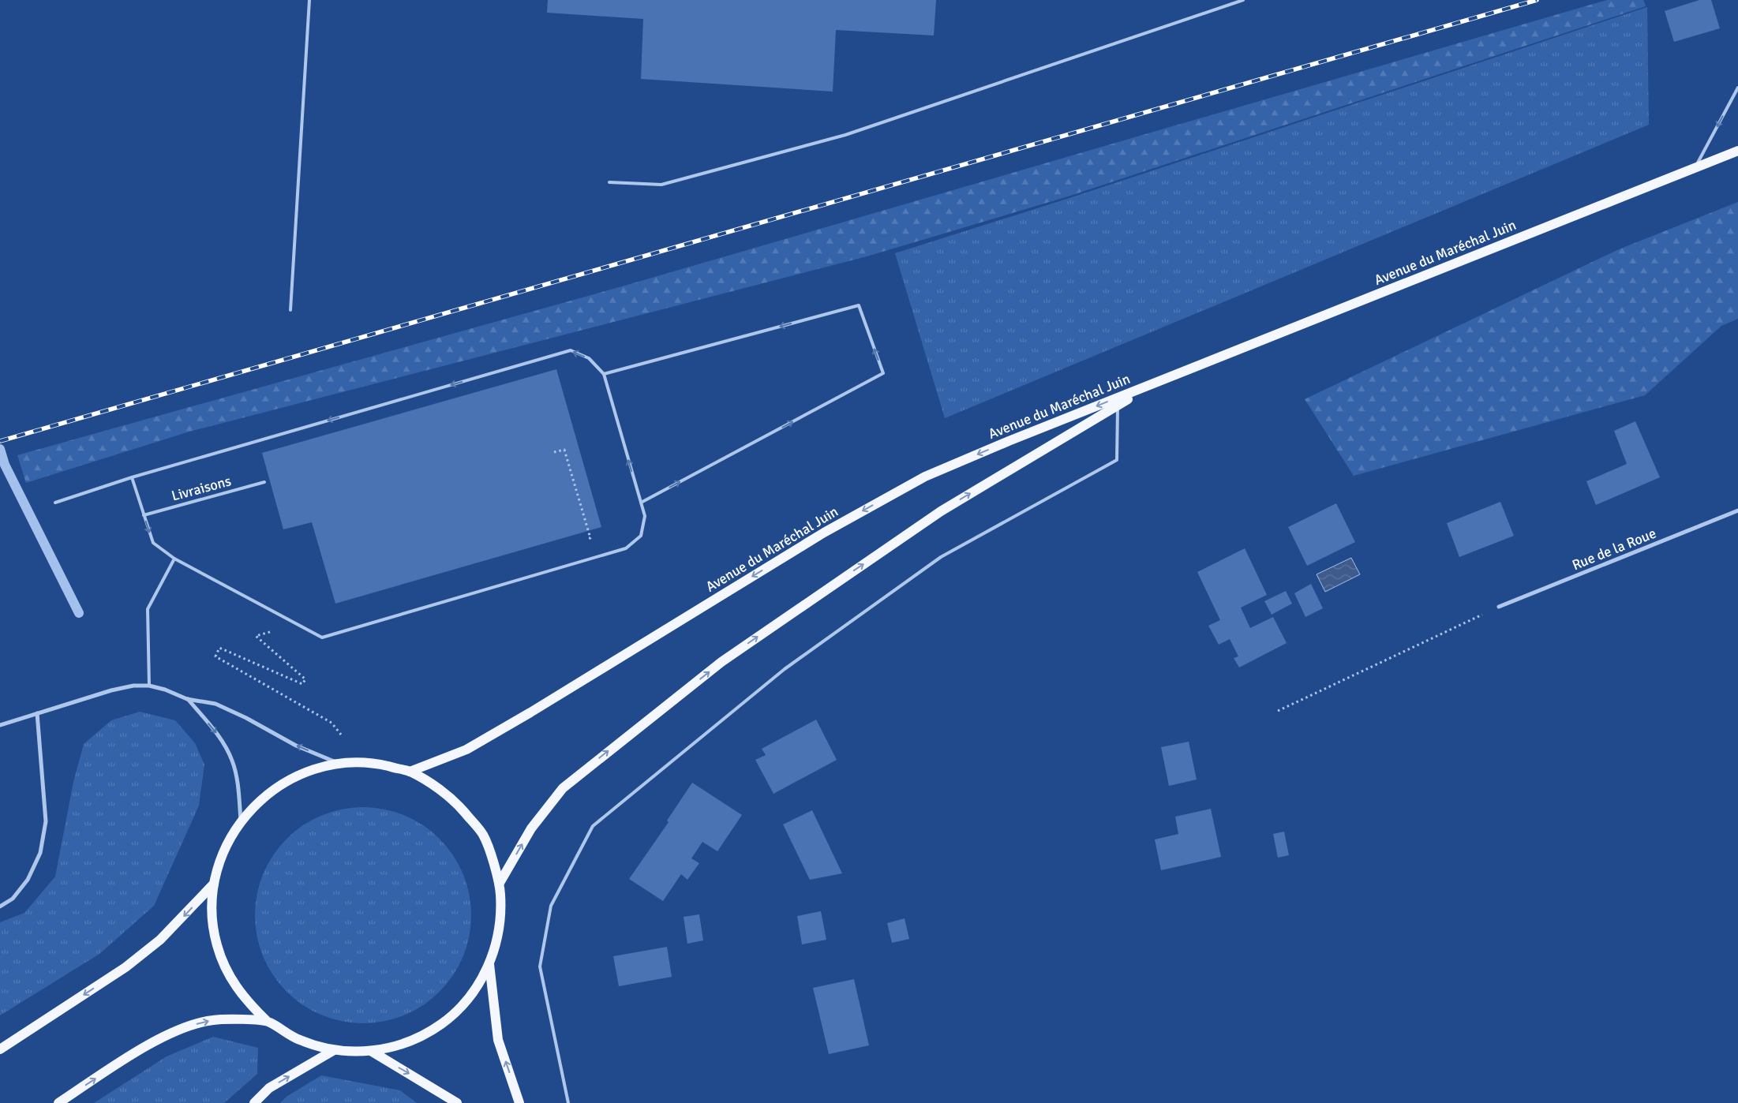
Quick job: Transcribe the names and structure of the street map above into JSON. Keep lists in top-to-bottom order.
{
  "streets": {
    "main road": ["Avenue du Maréchal Juin"],
    "street": ["Rue de la Roue"],
    "lane": ["Livraisons"]
  }
}
